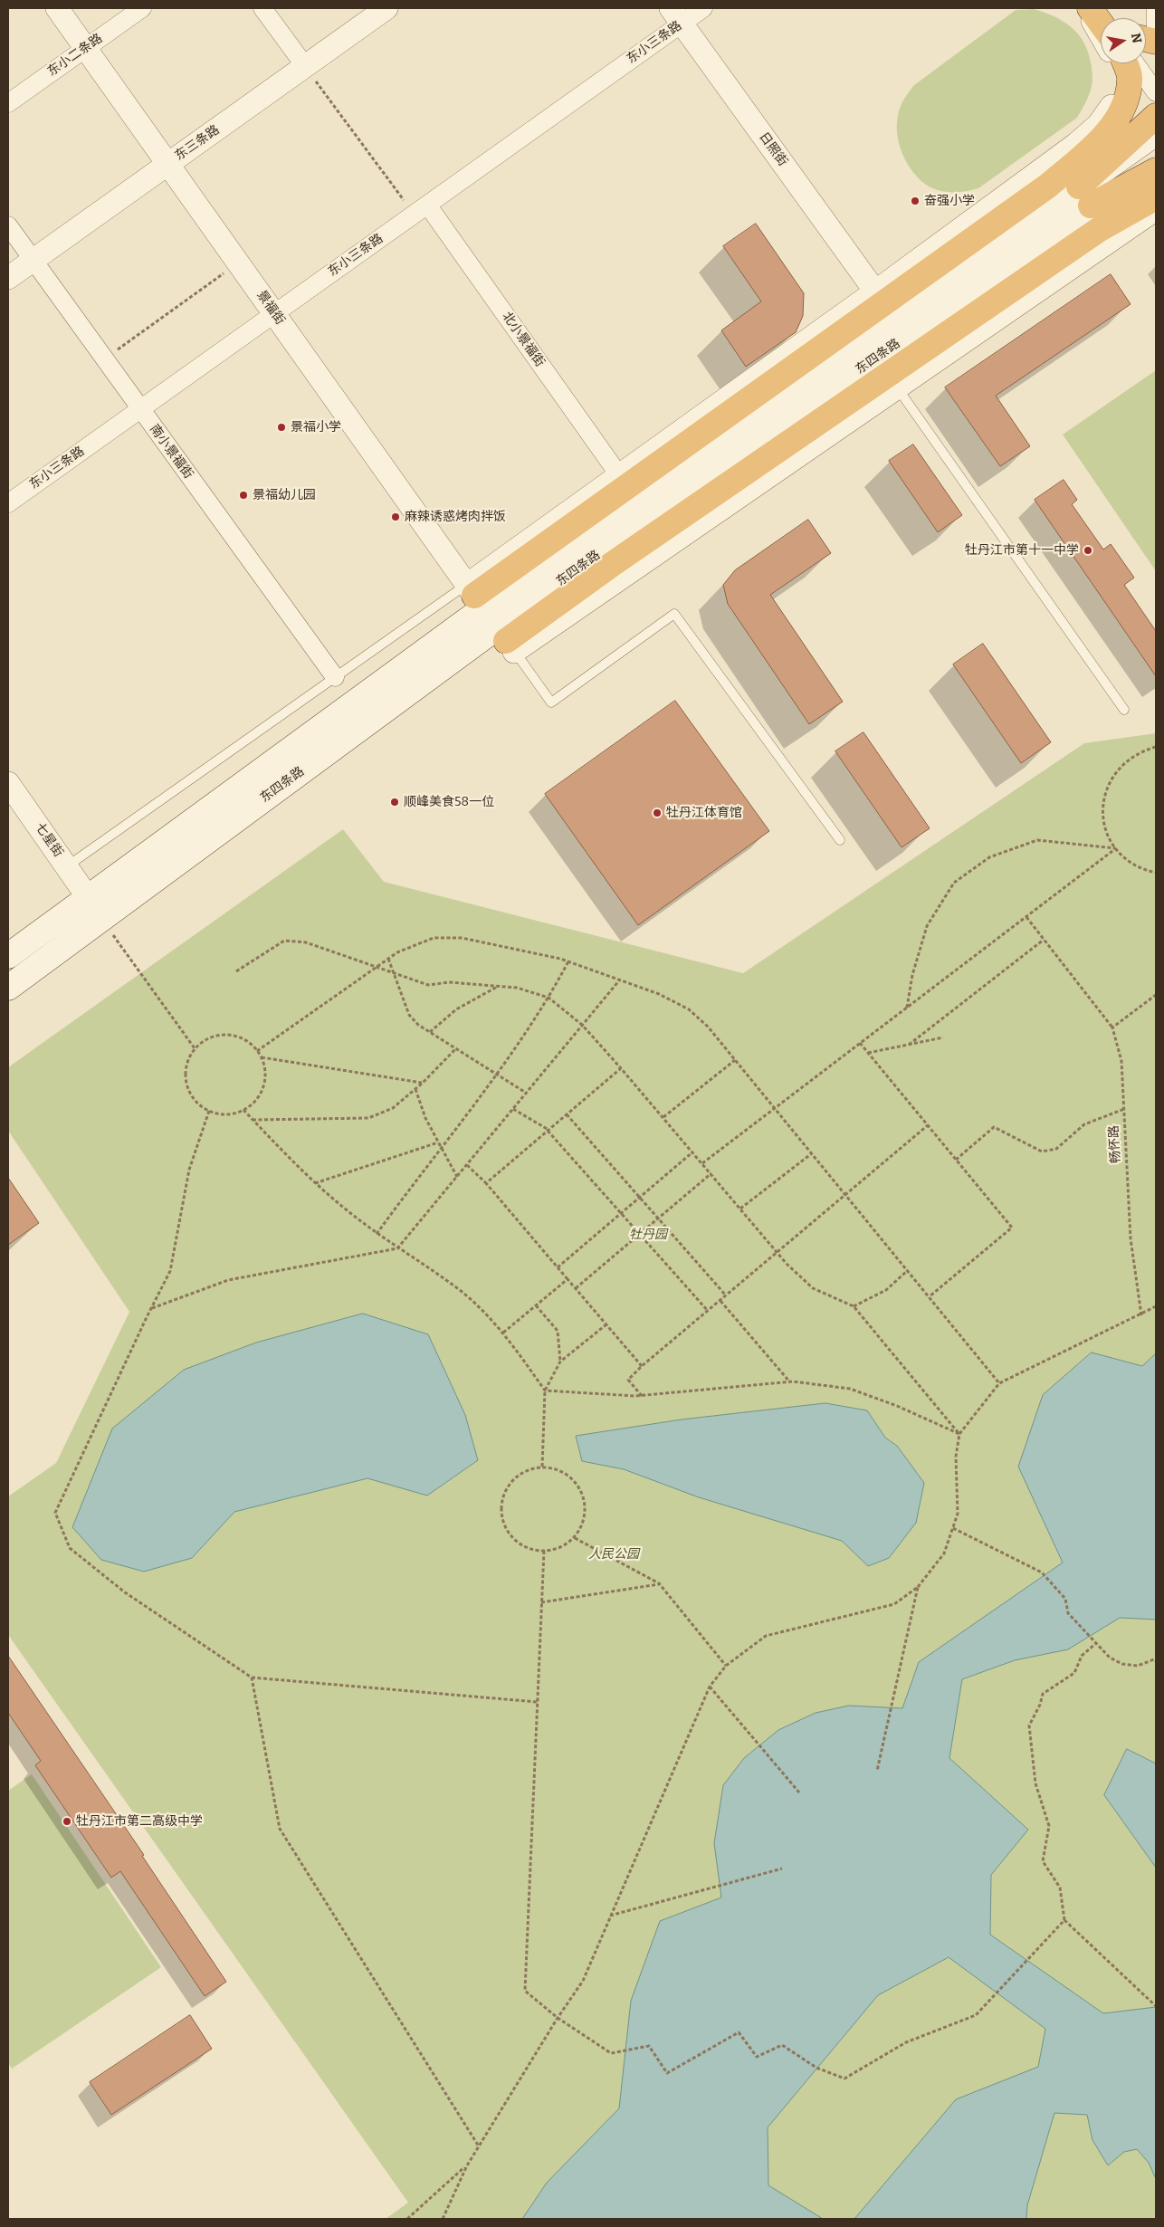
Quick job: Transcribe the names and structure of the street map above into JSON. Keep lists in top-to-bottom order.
{
  "streets": {
    "main road": ["东四条路"],
    "street": [
      "东小三条路",
      "东小二条路",
      "东三条路",
      "日照街",
      "景福街",
      "北小景福街",
      "南小景福街",
      "七星街"
    ],
    "path": ["畅怀路"]
  },
  "crossings": [
    ["东小三条路", "日照街"],
    ["东小三条路", "景福街"],
    ["东小三条路", "北小景福街"],
    ["东小三条路", "南小景福街"],
    ["东小二条路", "景福街"],
    ["东三条路", "景福街"],
    ["东三条路", "南小景福街"]
  ],
  "parks": ["牡丹园", "人民公园"],
  "places": [
    "奋强小学",
    "景福小学",
    "景福幼儿园",
    "麻辣诱惑烤肉拌饭",
    "牡丹江市第十一中学",
    "顺峰美食58一位",
    "牡丹江体育馆",
    "牡丹江市第二高级中学"
  ],
  "north": "right"
}
